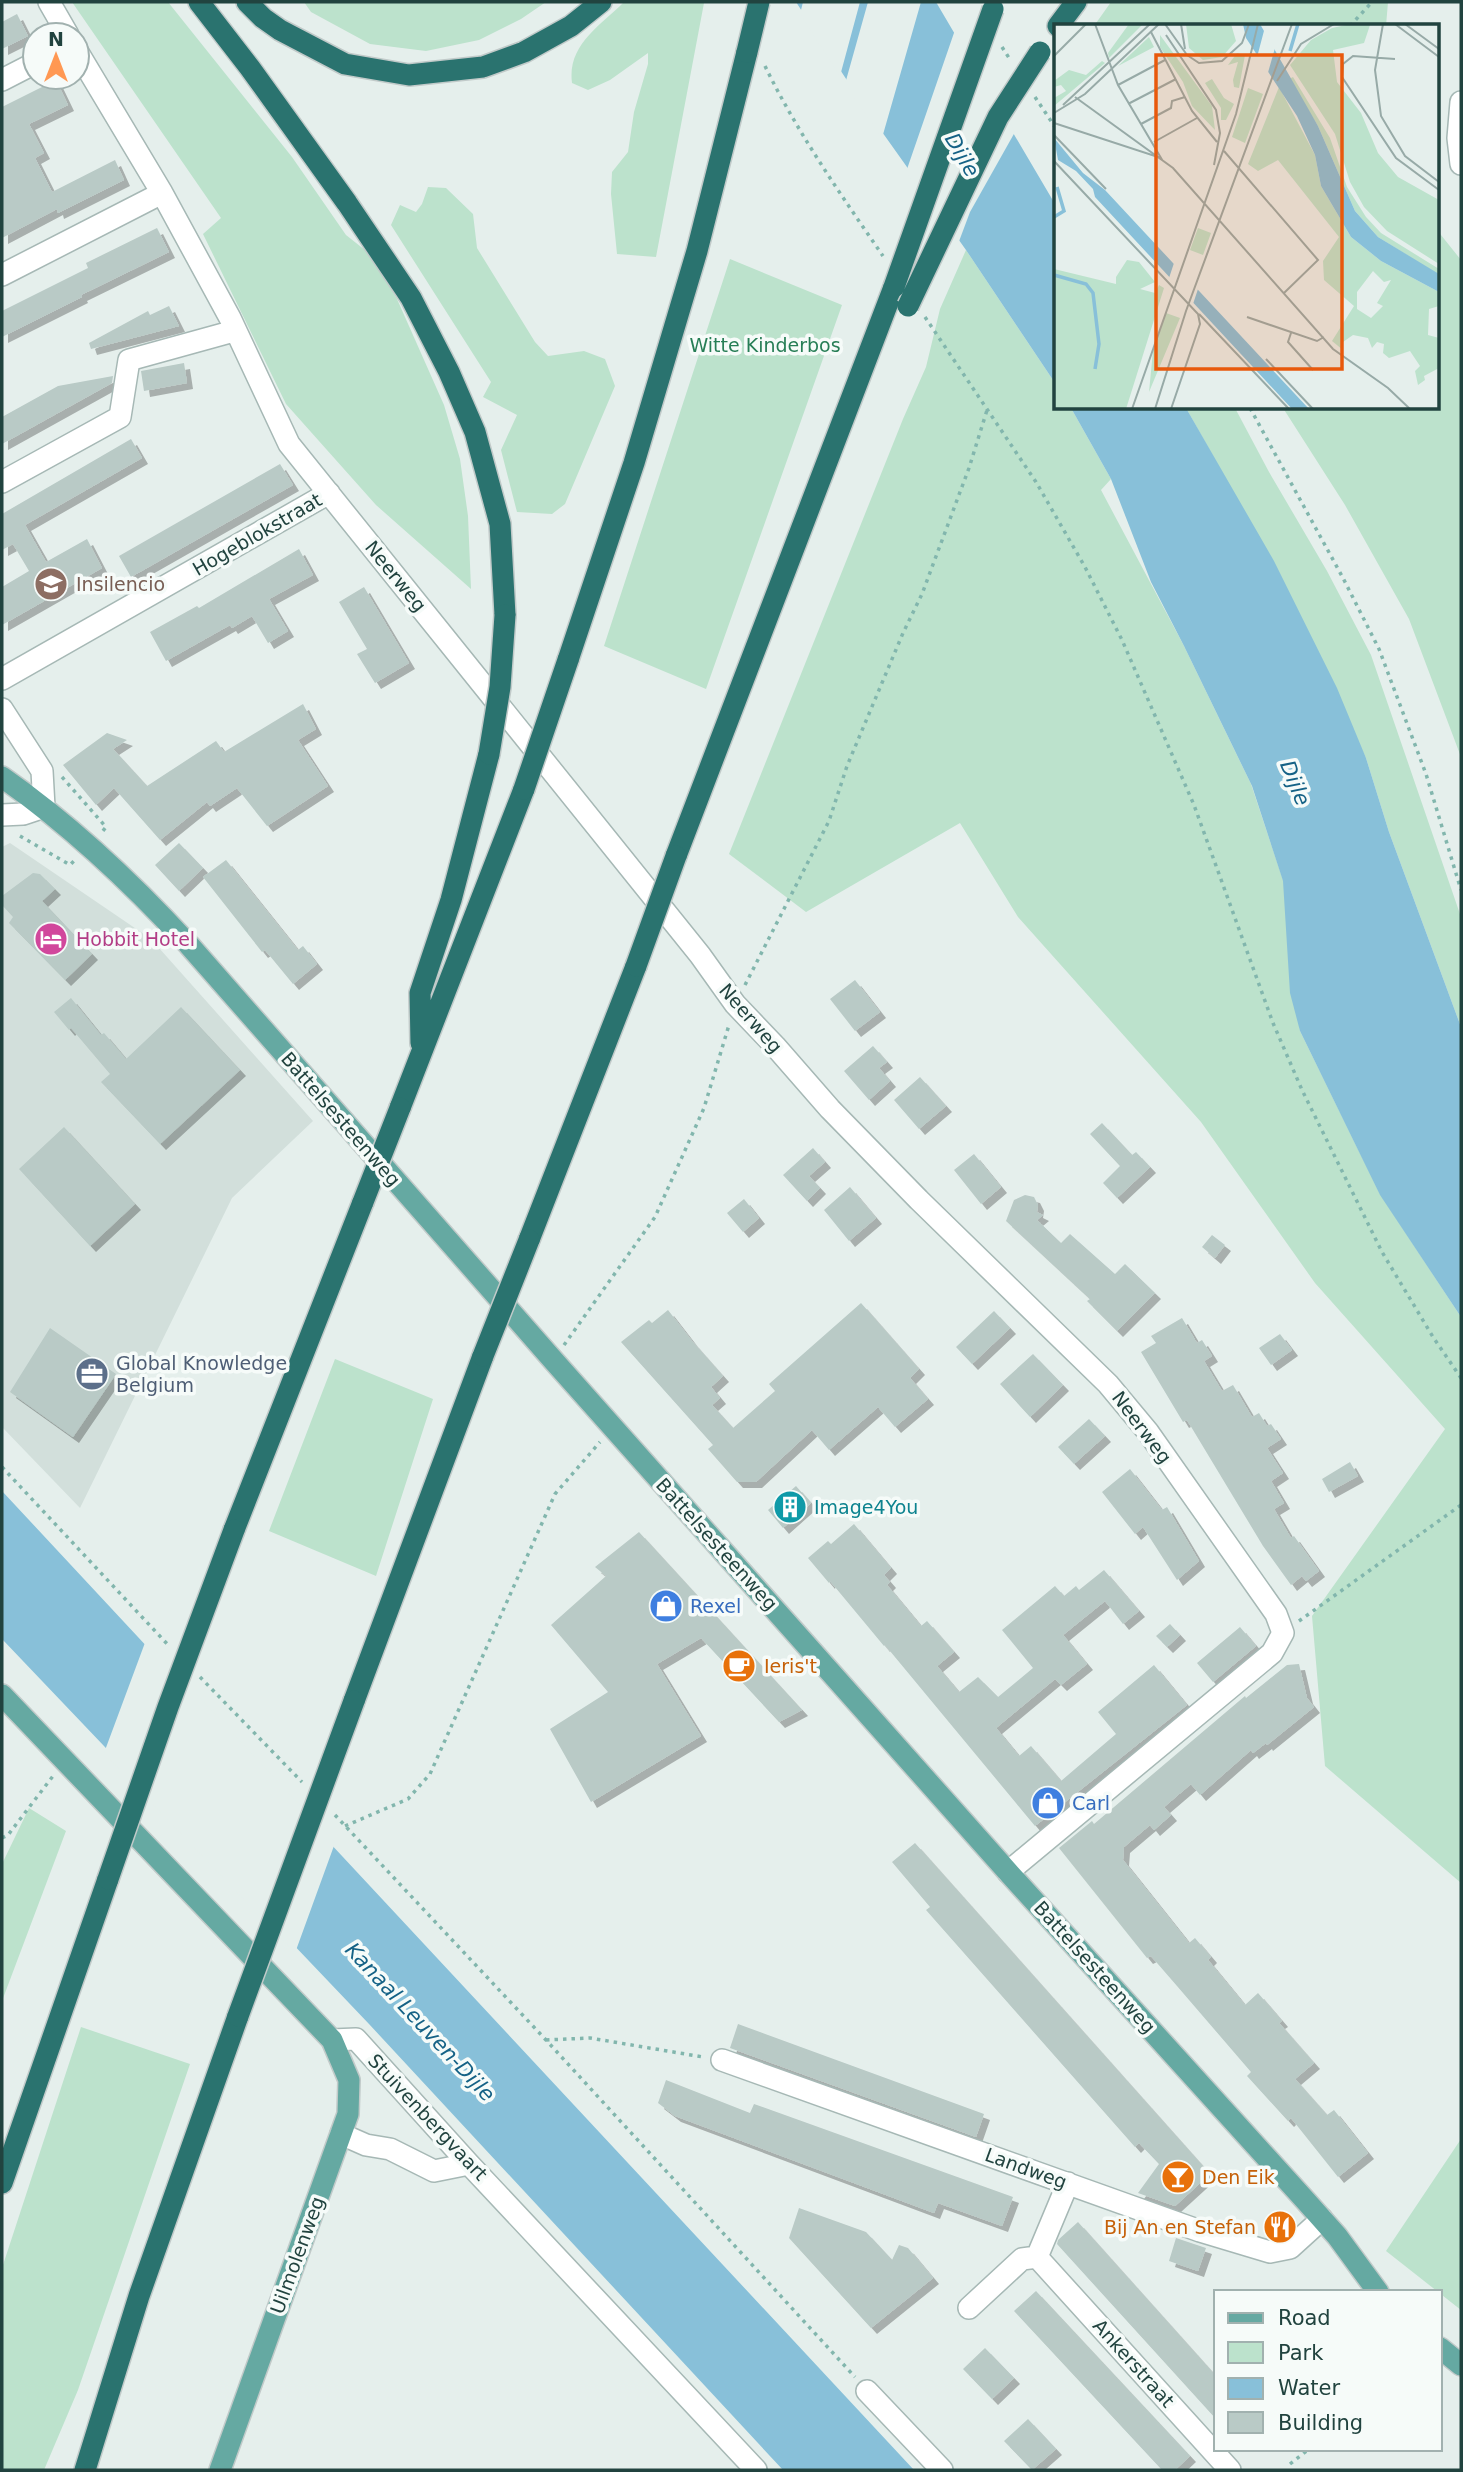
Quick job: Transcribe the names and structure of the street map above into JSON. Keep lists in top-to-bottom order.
{
  "streets": {
    "main road": ["Battelsesteenweg", "Uilmolenweg"],
    "street": [
      "Hogeblokstraat",
      "Neerweg",
      "Stuivenbergvaart",
      "Landweg",
      "Ankerstraat"
    ]
  },
  "crossings": [
    ["Hogeblokstraat", "Neerweg"],
    ["Battelsesteenweg", "Landweg"],
    ["Stuivenbergvaart", "Uilmolenweg"]
  ],
  "water": ["Dijle", "Kanaal Leuven-Dijle"],
  "parks": ["Witte Kinderbos"],
  "places": {
    "school or university": ["Insilencio"],
    "hotel": ["Hobbit Hotel"],
    "office": ["Global Knowledge Belgium"],
    "building": ["Image4You"],
    "shop": ["Rexel", "Carl"],
    "cafe": ["Ieris't"],
    "bar": ["Den Eik"],
    "restaurant": ["Bij An en Stefan"]
  },
  "legend": [
    "Road",
    "Park",
    "Water",
    "Building"
  ],
  "north": "top"
}
